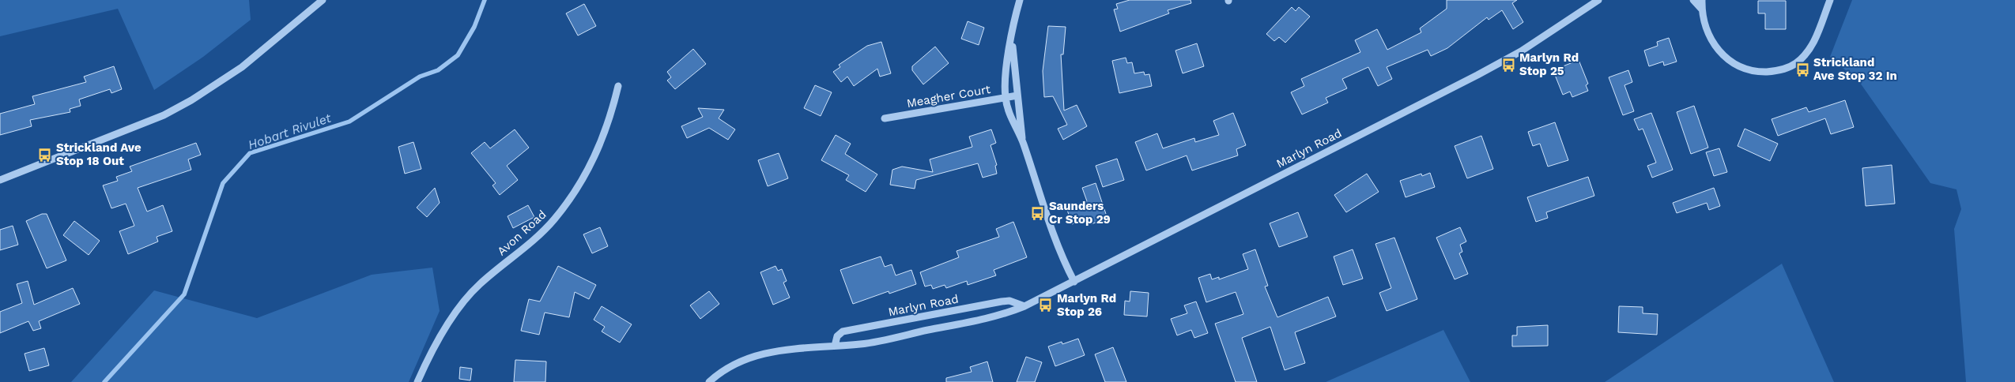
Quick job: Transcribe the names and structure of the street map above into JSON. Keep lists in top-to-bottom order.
{
  "streets": {
    "street": ["Meagher Court", "Marlyn Road", "Avon Road"]
  },
  "water": ["Hobart Rivulet"],
  "places": {
    "bus stop": [
      "Marlyn Rd Stop 25",
      "Strickland Ave Stop 32 In",
      "Strickland Ave Stop 18 Out",
      "Saunders Cr Stop 29",
      "Marlyn Rd Stop 26"
    ]
  }
}
